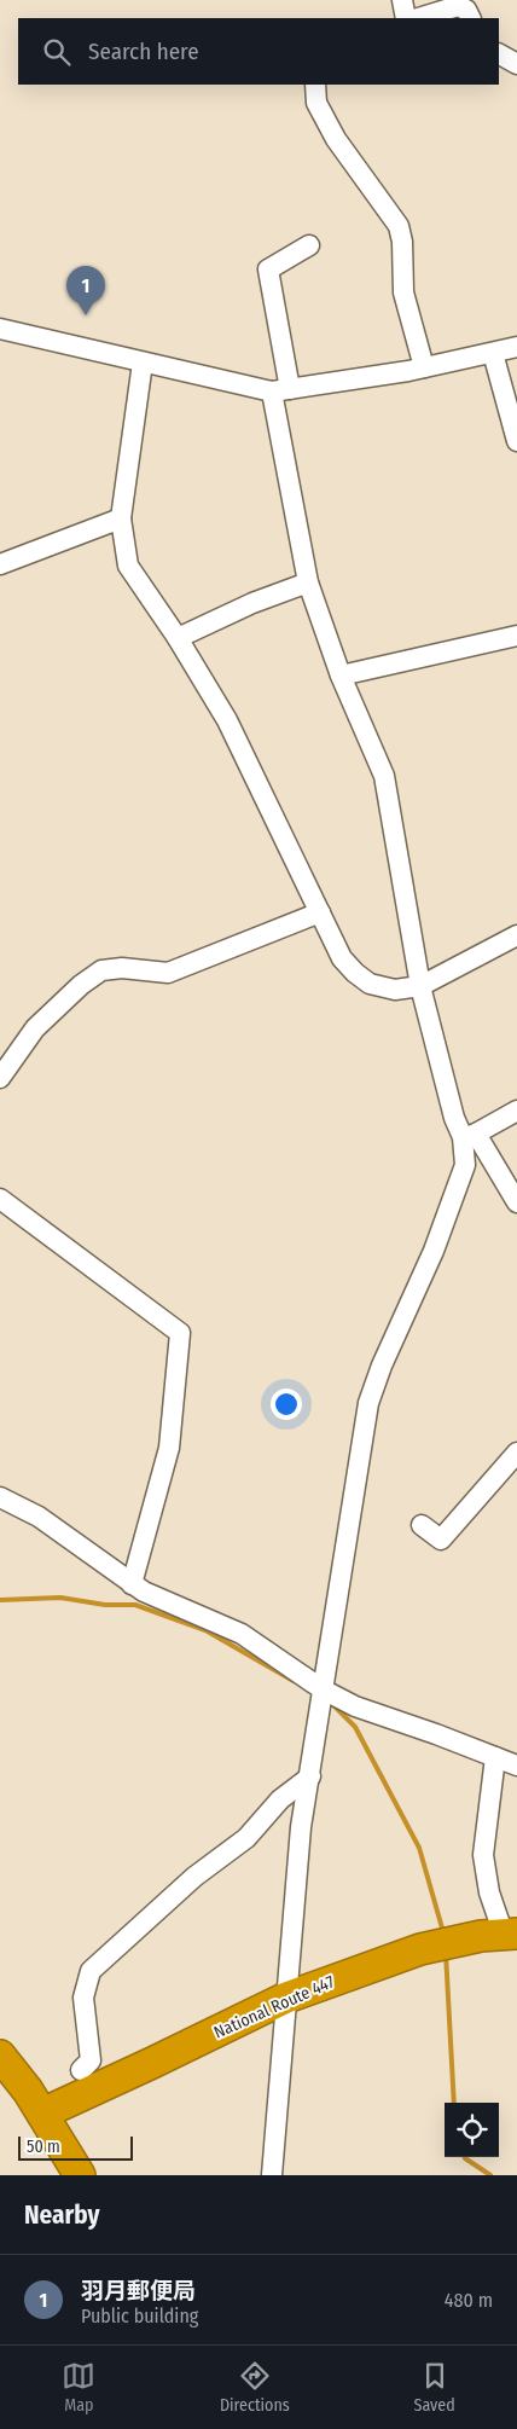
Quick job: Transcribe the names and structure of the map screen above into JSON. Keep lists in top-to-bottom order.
{
  "streets": {
    "highway": ["National Route 447"]
  },
  "scale_bar": "50 m",
  "page": {
    "search": "Search here",
    "pins": "1",
    "scale": "50 m",
    "heading": "Nearby",
    "list": [
      {
        "mark": "1",
        "name": "羽月郵便局",
        "note": "Public building",
        "value": "480 m"
      }
    ],
    "nav": ["Map", "Directions", "Saved"]
  }
}
